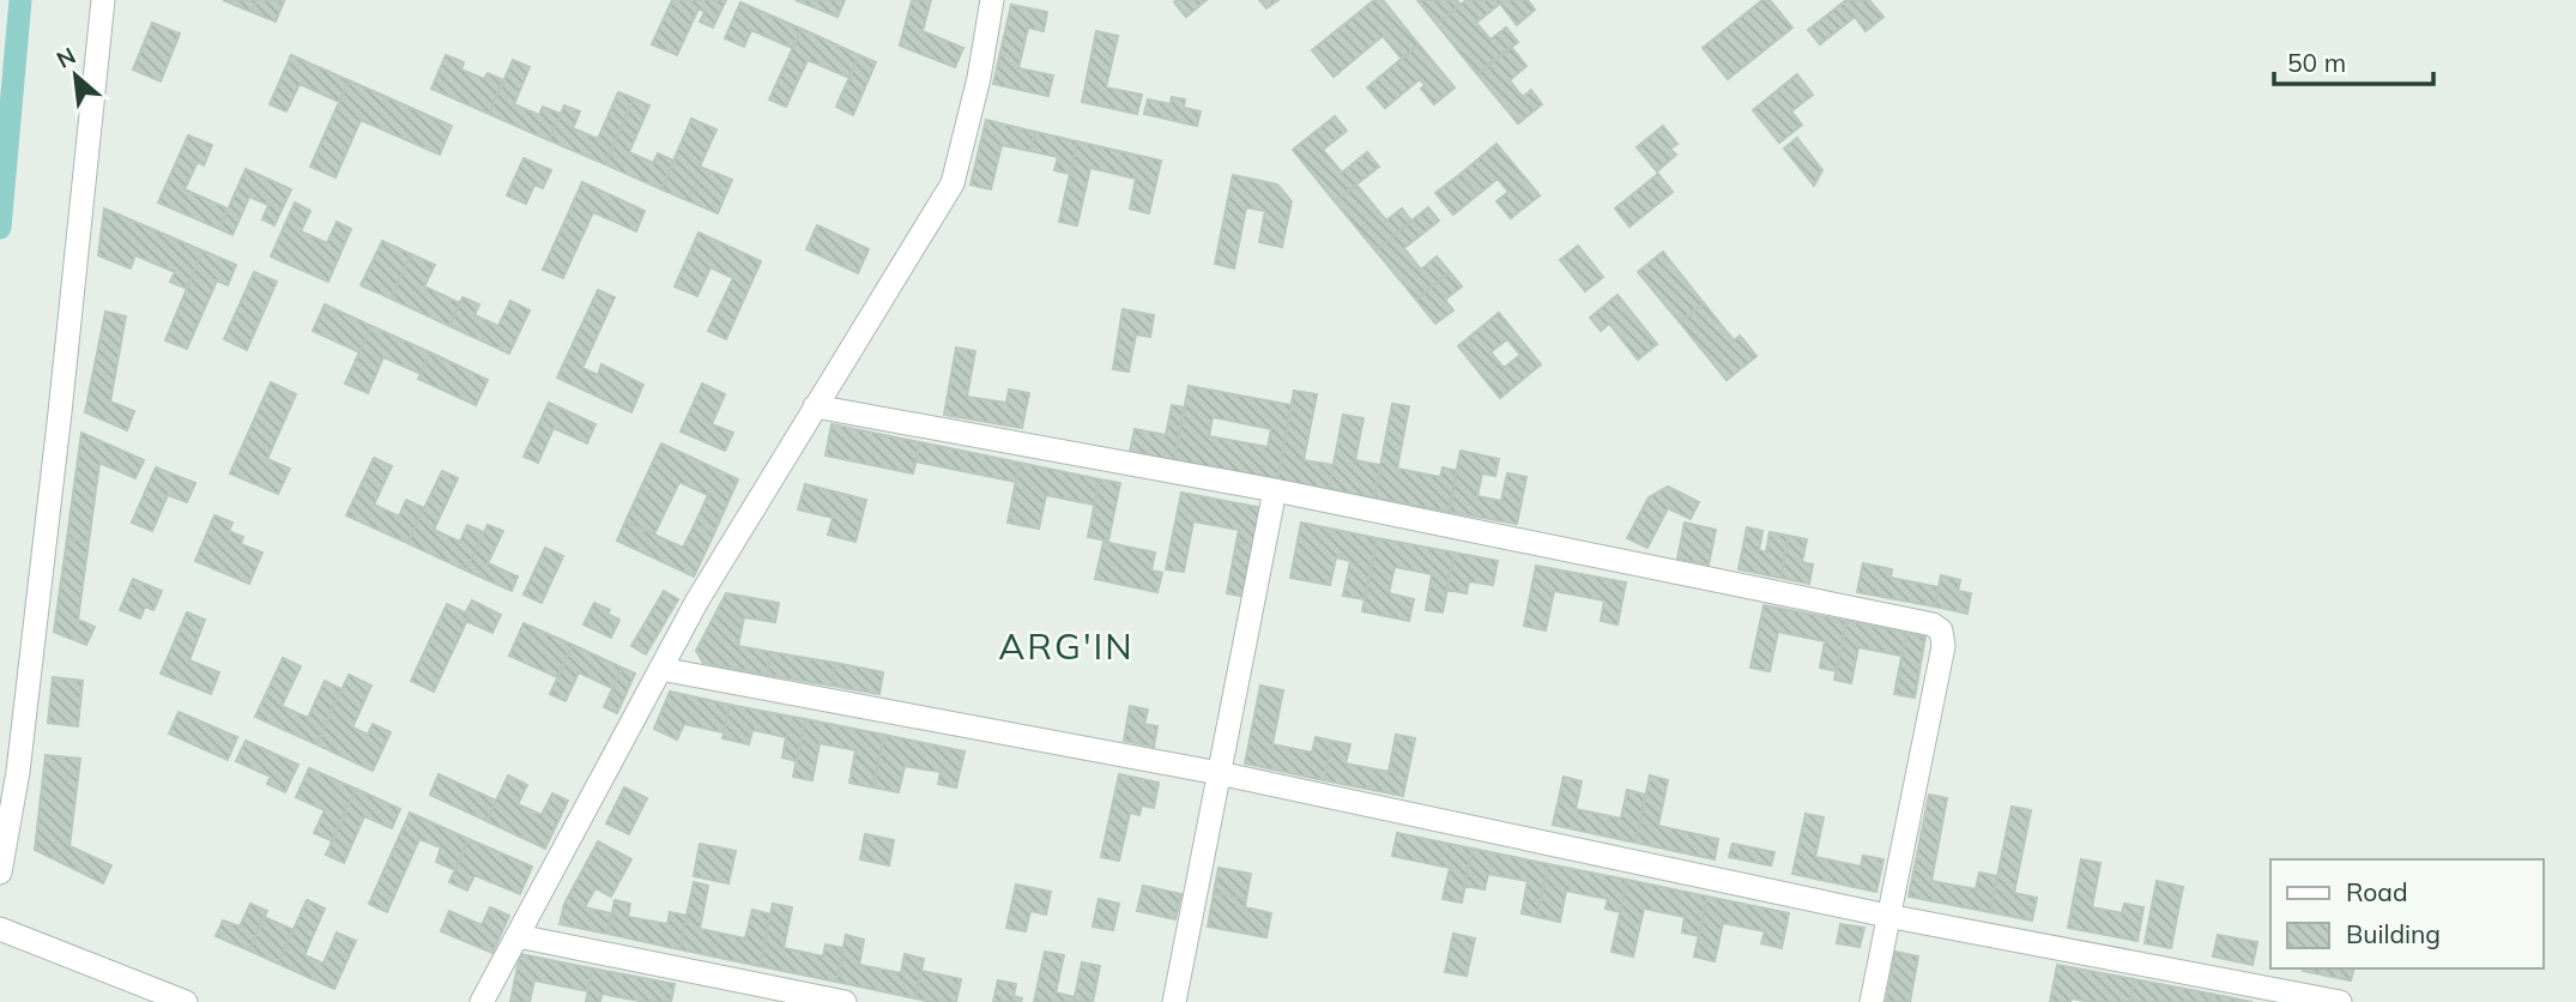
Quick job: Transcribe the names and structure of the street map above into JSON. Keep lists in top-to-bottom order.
{
  "districts": ["ARG'IN"],
  "legend": ["Road", "Building"],
  "scale_bar": "50 m",
  "north": "top left"
}
